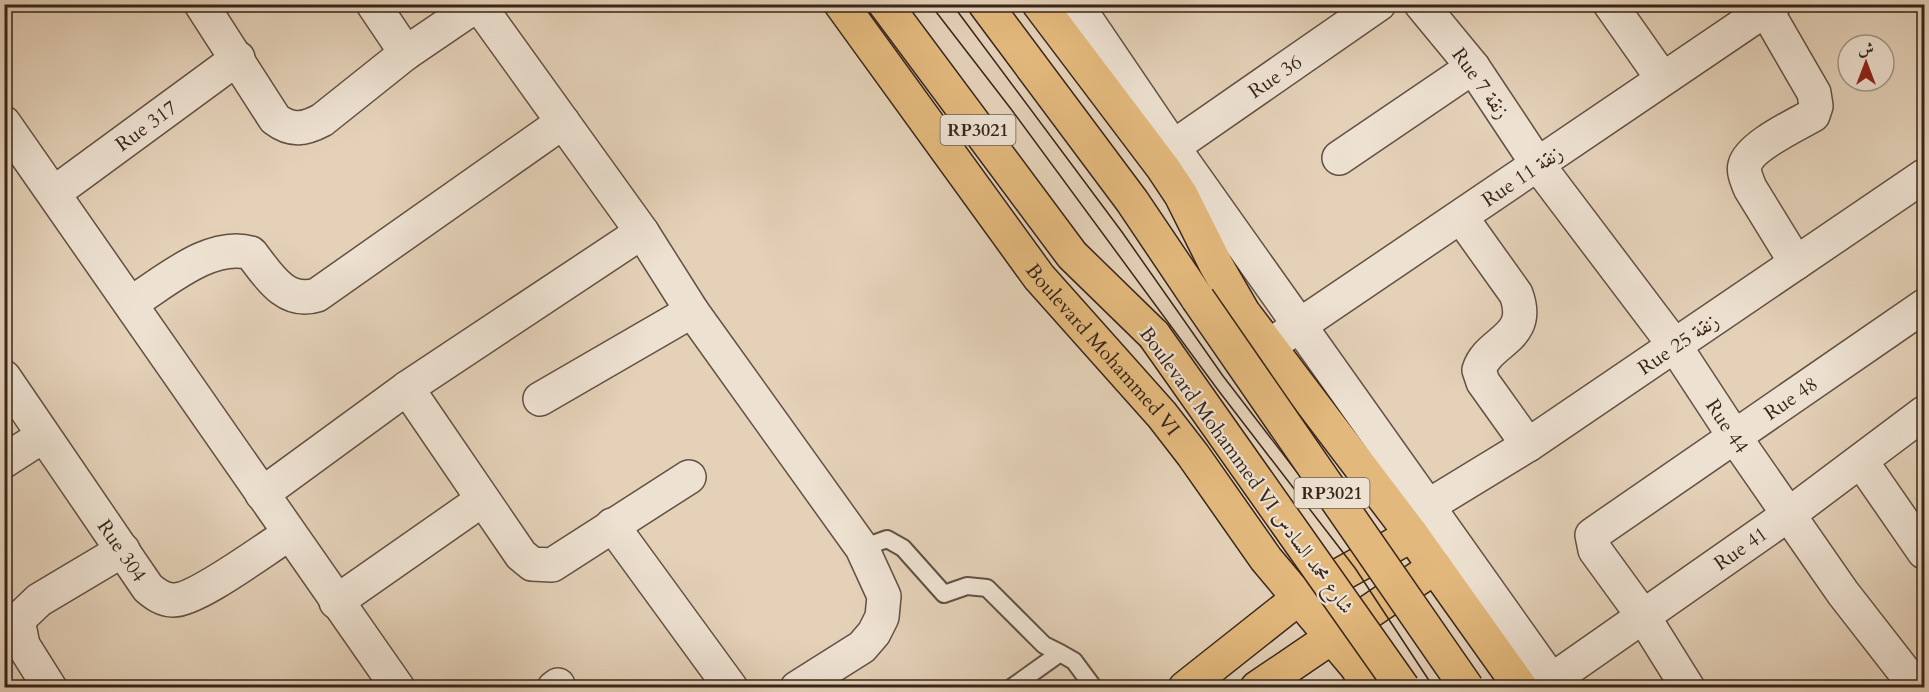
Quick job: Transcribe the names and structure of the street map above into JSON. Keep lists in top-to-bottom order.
{
  "streets": {
    "main road": ["RP3021", "Boulevard Mohammed VI", "Boulevard Mohammed VI شارع محمد السادس"],
    "street": [
      "Rue 36",
      "Rue 7 زنقة",
      "Rue 317",
      "Rue 11 زنقة",
      "Rue 25 زنقة",
      "Rue 48",
      "Rue 44",
      "Rue 41",
      "Rue 304"
    ]
  },
  "crossings": [
    ["Rue 7 زنقة", "Rue 11 زنقة"],
    ["Rue 7 زنقة", "Rue 44"],
    ["Rue 11 زنقة", "Rue 44"],
    ["Rue 25 زنقة", "Rue 44"],
    ["Rue 48", "Rue 44"],
    ["Rue 48", "Rue 41"],
    ["Rue 44", "Rue 41"]
  ],
  "north": "top"
}
